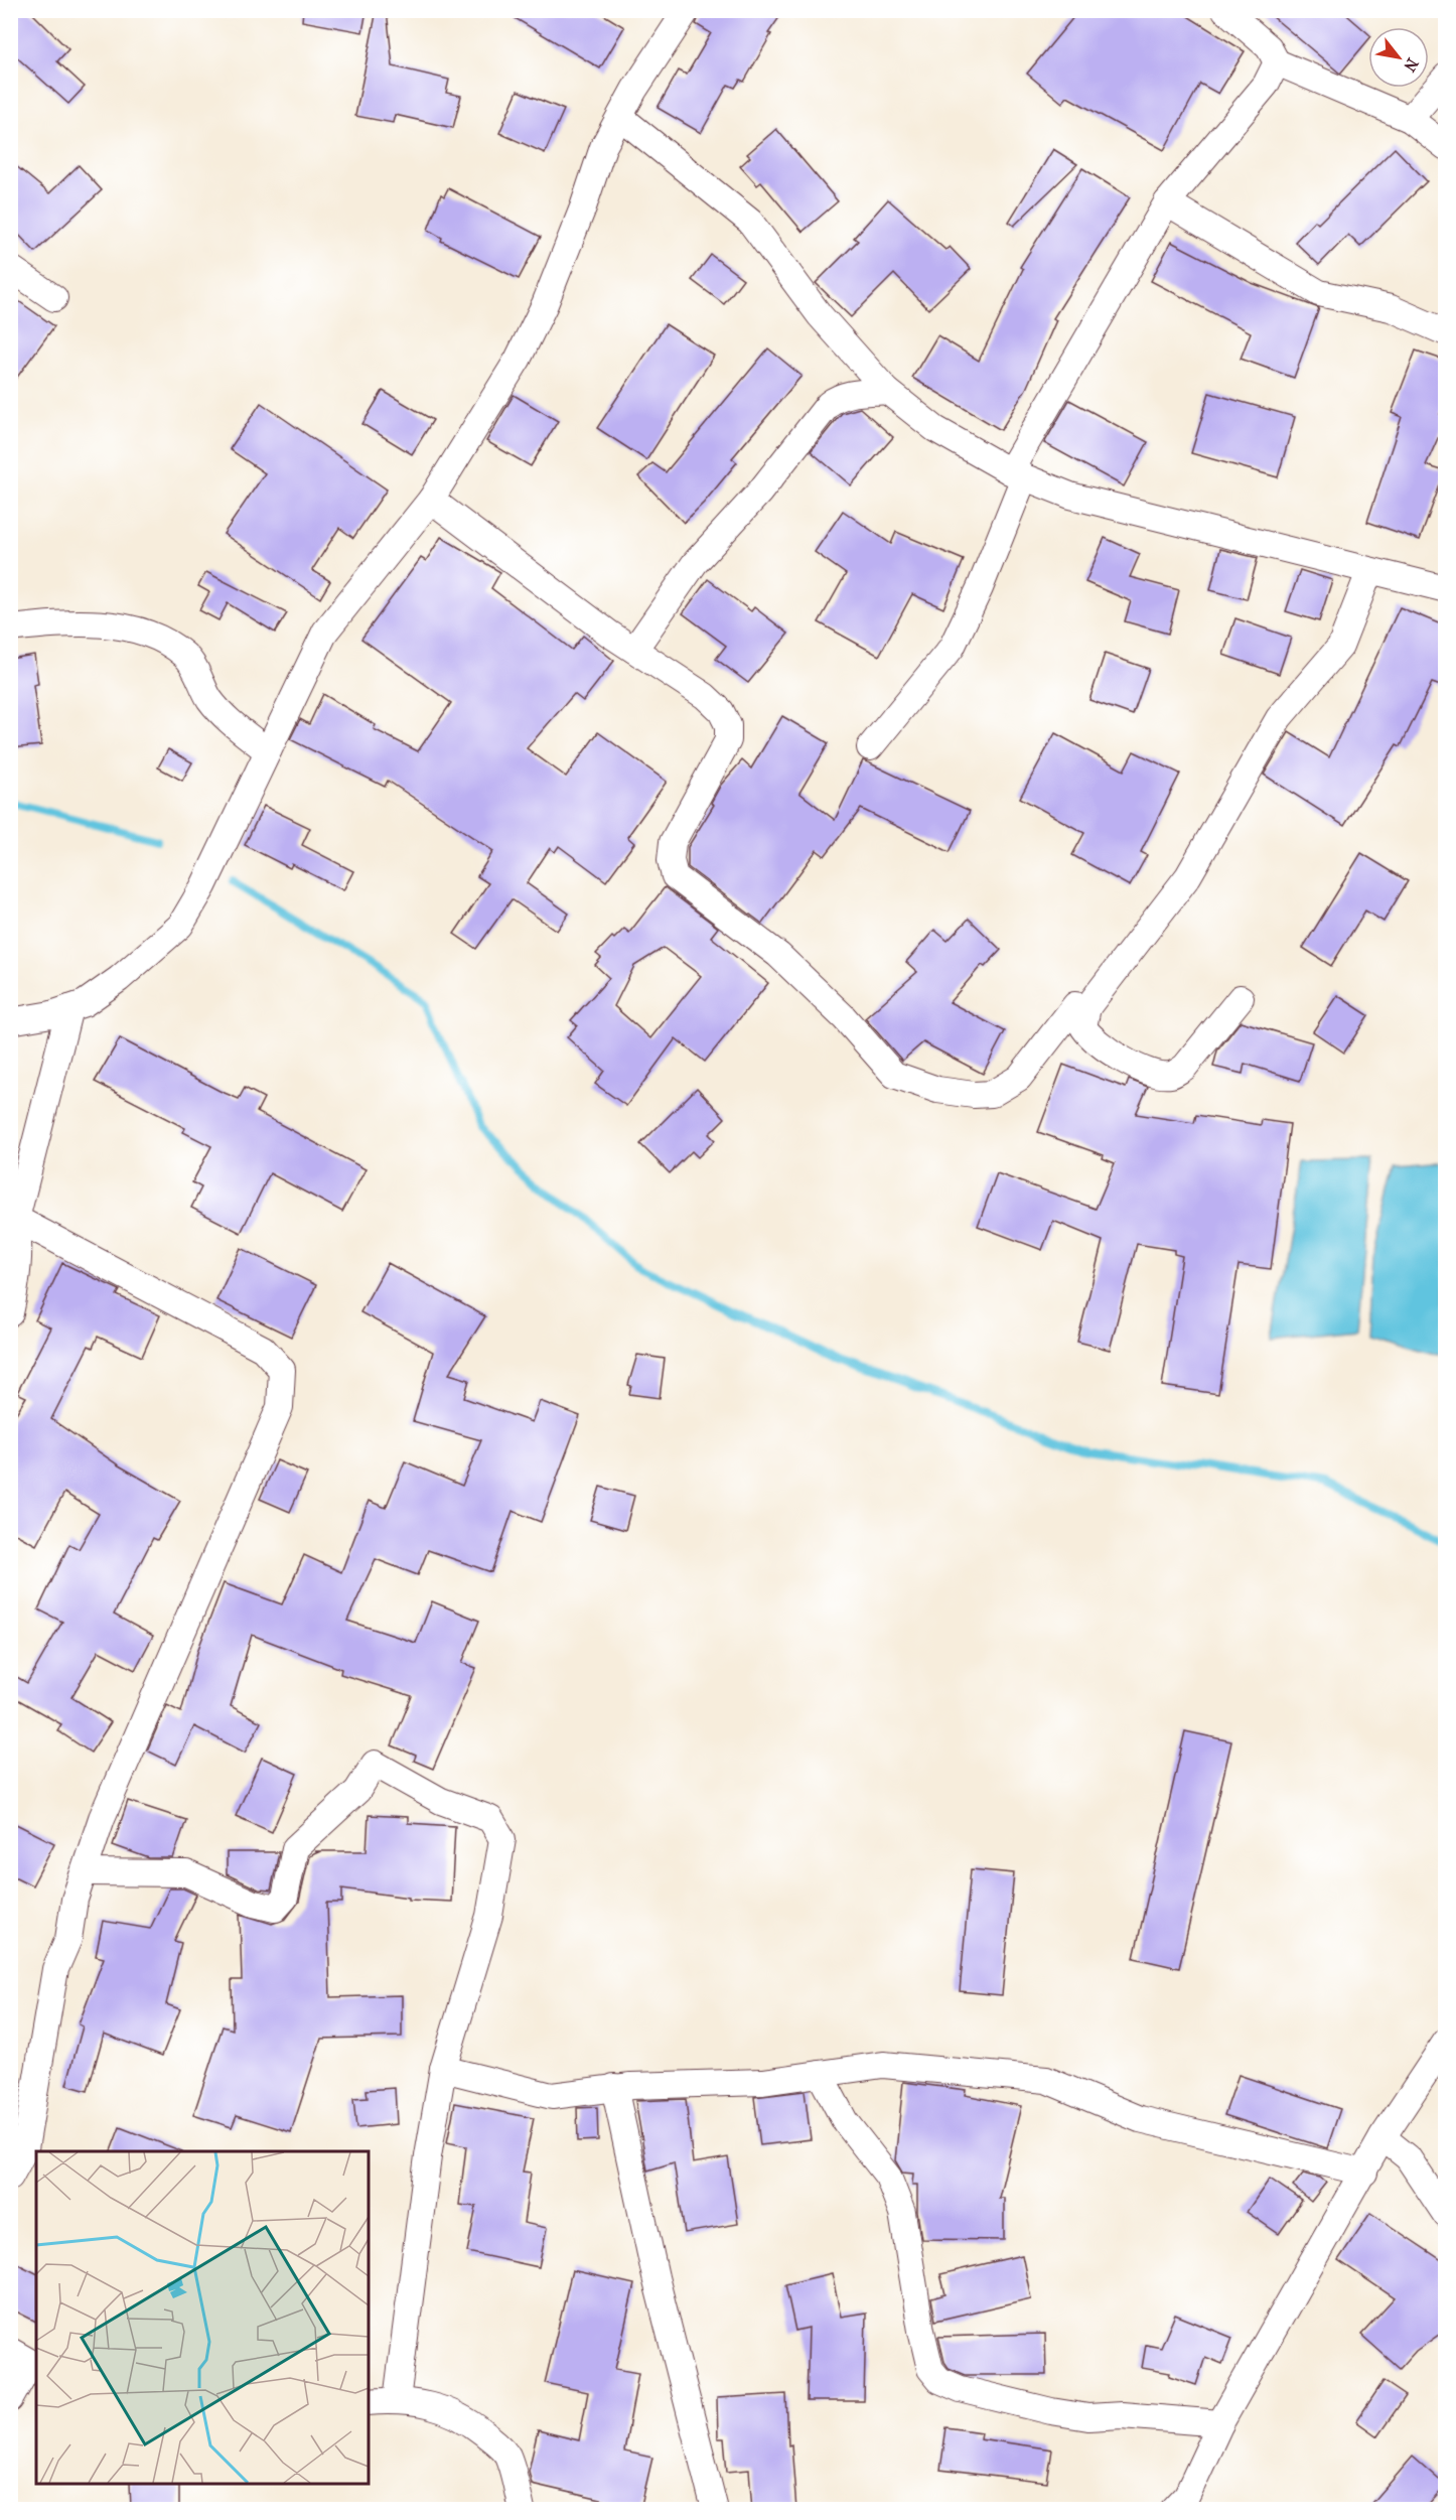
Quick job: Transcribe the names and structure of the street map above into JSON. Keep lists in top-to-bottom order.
{
  "north": "bottom right"
}
